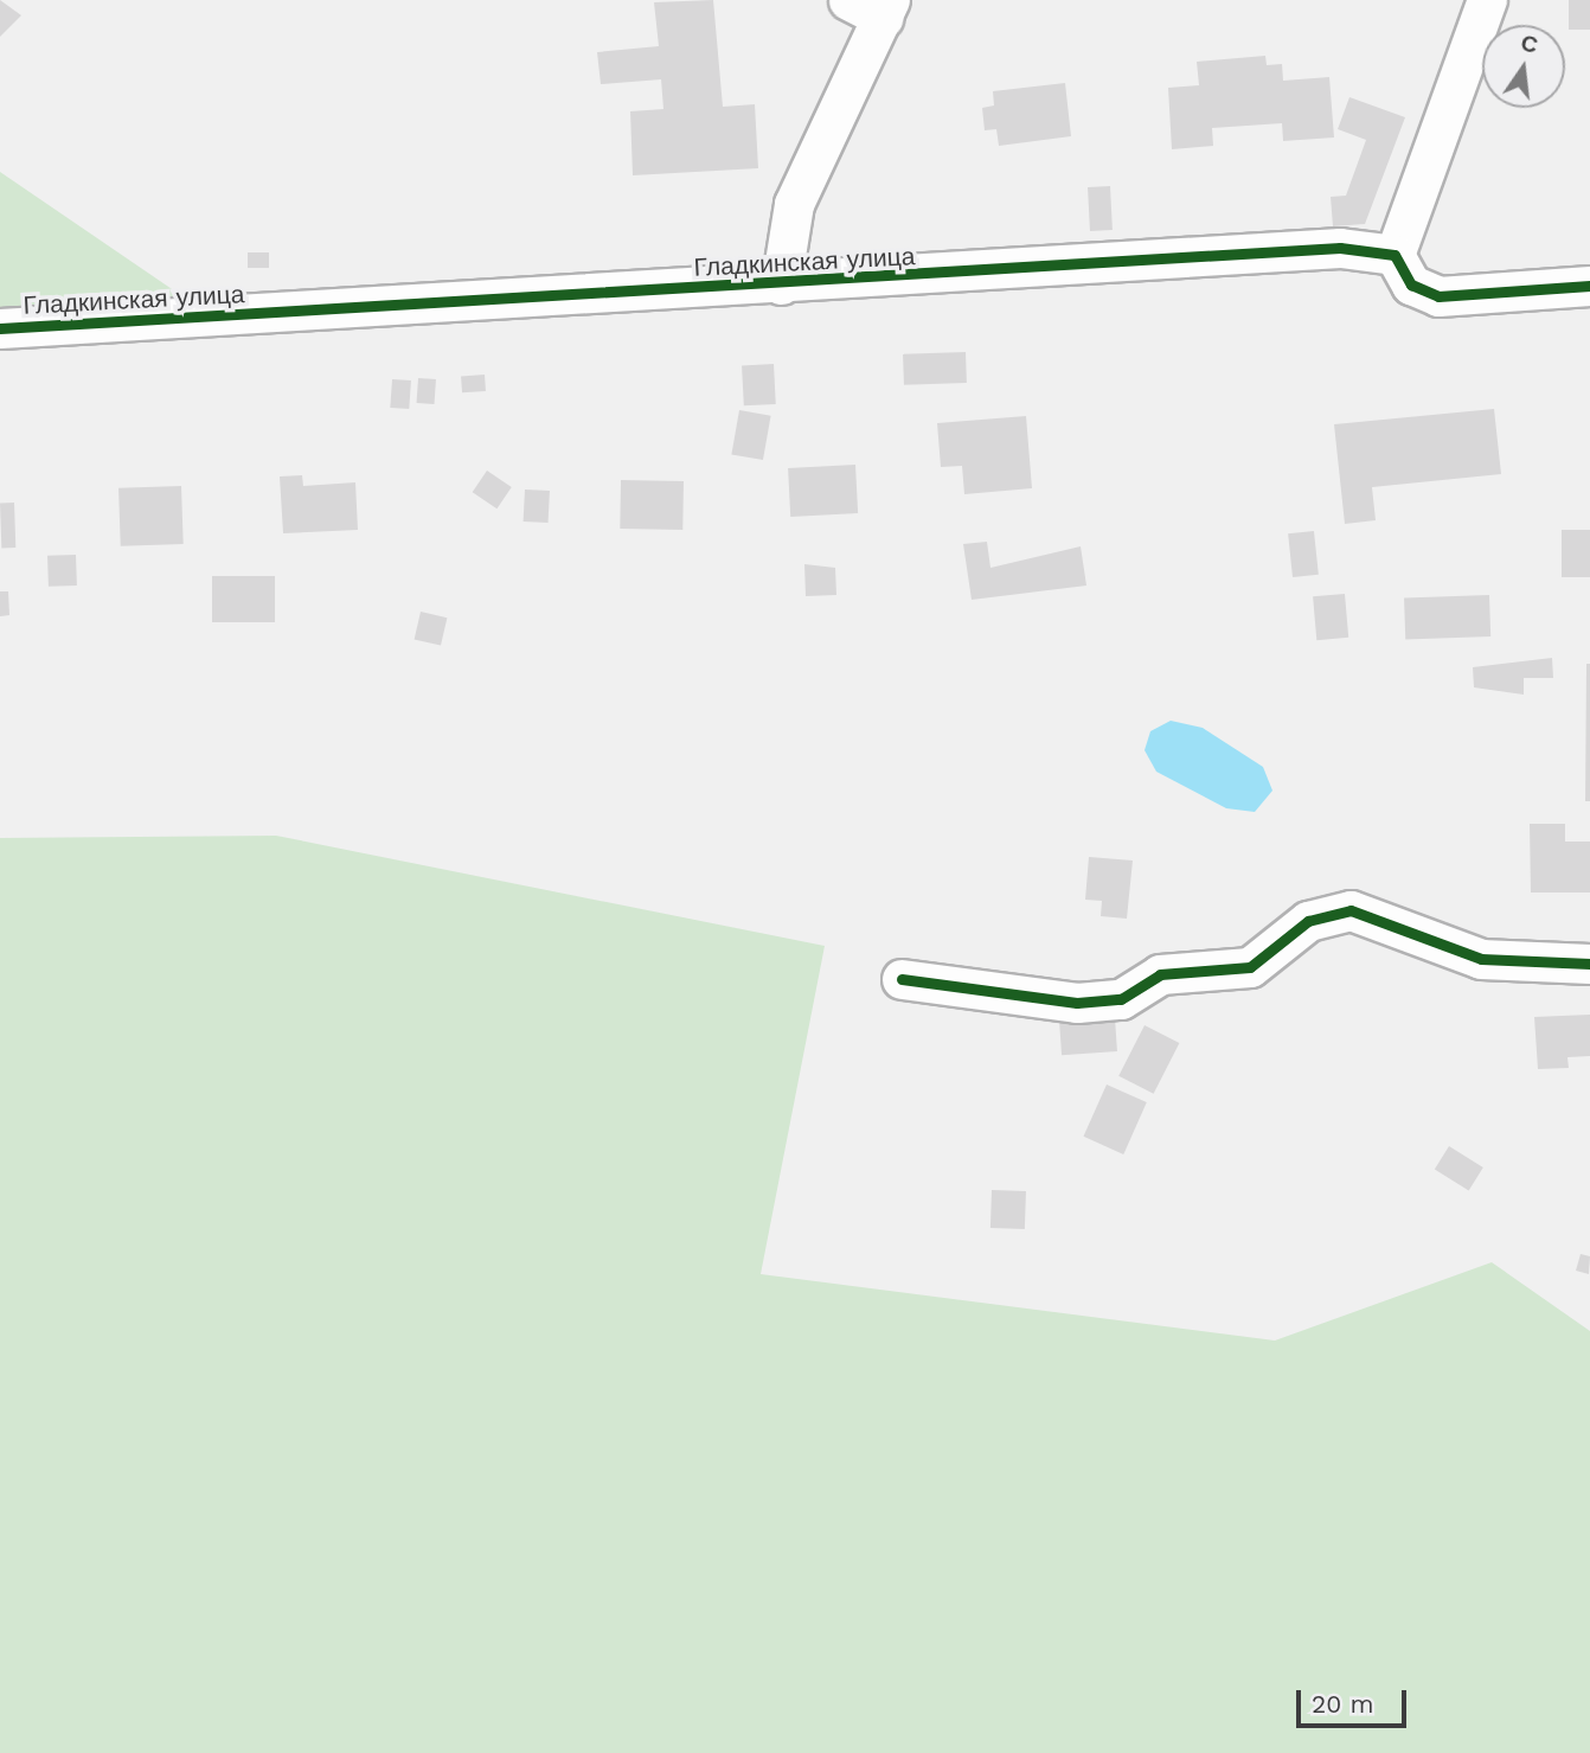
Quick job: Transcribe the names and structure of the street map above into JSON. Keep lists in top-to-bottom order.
{
  "streets": {
    "street": ["Гладкинская улица"]
  },
  "scale_bar": "20 m",
  "north": "top"
}
